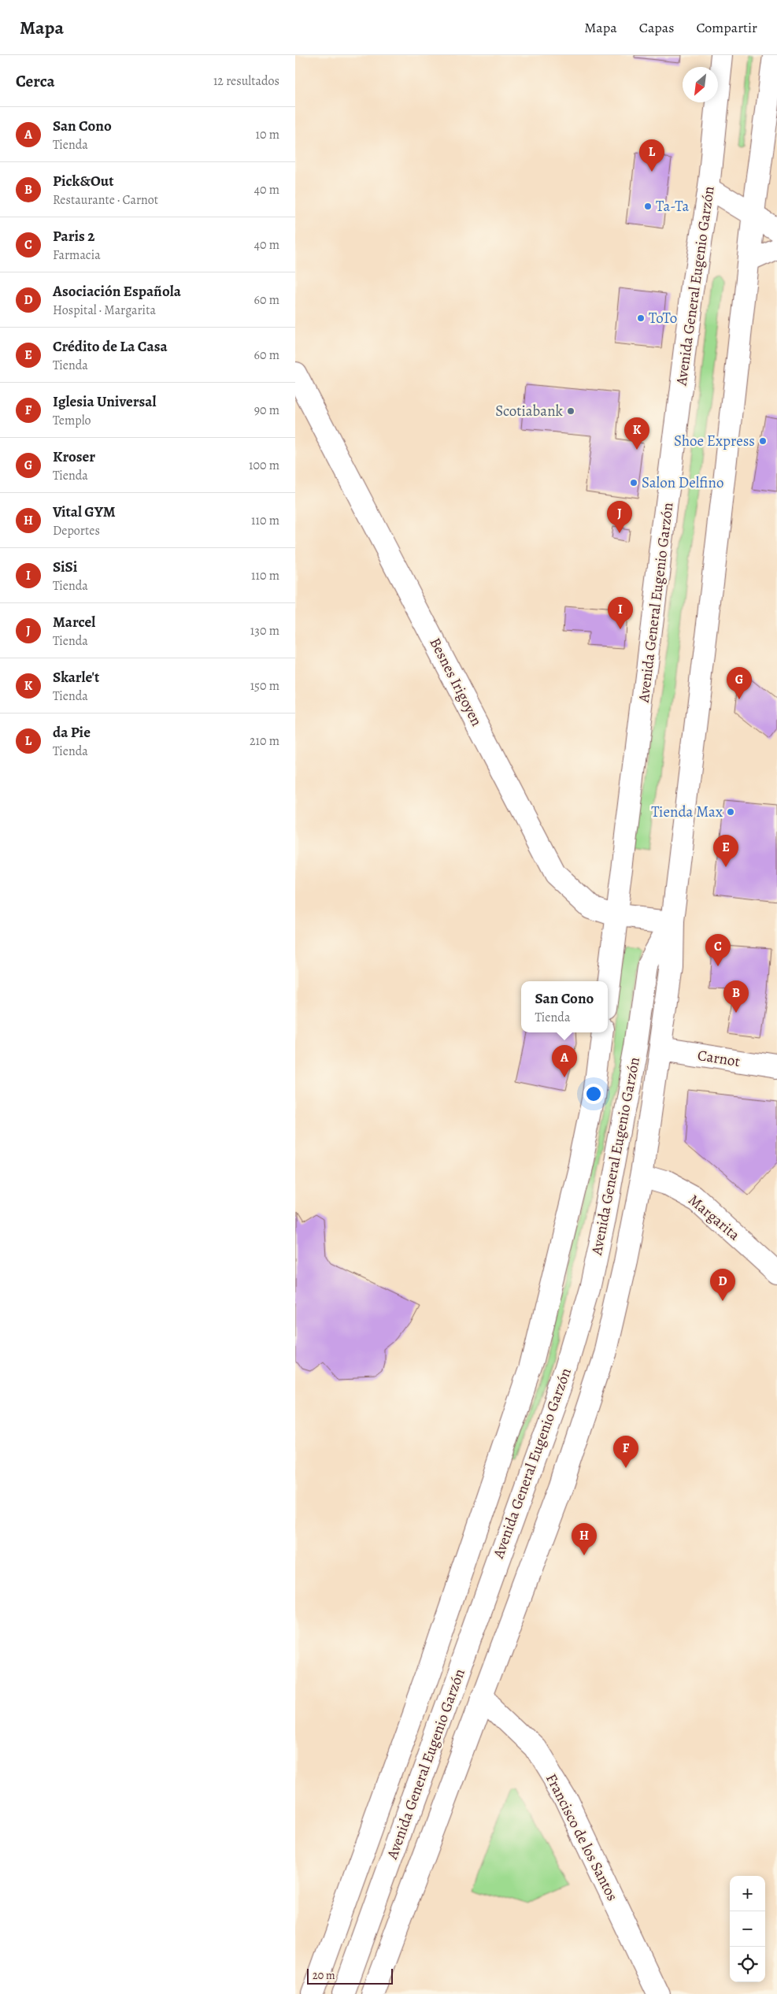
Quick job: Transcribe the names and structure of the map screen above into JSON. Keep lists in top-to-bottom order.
{
  "streets": {
    "main road": [
      "Avenida General Eugenio Garzón",
      "Besnes Irigoyen",
      "Carnot",
      "Margarita",
      "Francisco de los Santos"
    ]
  },
  "crossings": [
    ["Avenida General Eugenio Garzón", "Besnes Irigoyen"],
    ["Avenida General Eugenio Garzón", "Carnot"],
    ["Avenida General Eugenio Garzón", "Margarita"],
    ["Avenida General Eugenio Garzón", "Francisco de los Santos"]
  ],
  "places": [
    "Ta-Ta",
    "ToTo",
    "Scotiabank",
    "Shoe Express",
    "Salon Delfino",
    "Tienda Max"
  ],
  "scale_bar": "20 m",
  "north": "bottom left",
  "page": {
    "header": "Mapa",
    "nav": ["Mapa", "Capas", "Compartir"],
    "heading": ["Cerca", "12 resultados"],
    "list": [
      {
        "mark": "A",
        "name": "San Cono",
        "note": "Tienda",
        "value": "10 m"
      },
      {
        "mark": "B",
        "name": "Pick&Out",
        "note": "Restaurante · Carnot",
        "value": "40 m"
      },
      {
        "mark": "C",
        "name": "Paris 2",
        "note": "Farmacia",
        "value": "40 m"
      },
      {
        "mark": "D",
        "name": "Asociación Española",
        "note": "Hospital · Margarita",
        "value": "60 m"
      },
      {
        "mark": "E",
        "name": "Crédito de La Casa",
        "note": "Tienda",
        "value": "60 m"
      },
      {
        "mark": "F",
        "name": "Iglesia Universal",
        "note": "Templo",
        "value": "90 m"
      },
      {
        "mark": "G",
        "name": "Kroser",
        "note": "Tienda",
        "value": "100 m"
      },
      {
        "mark": "H",
        "name": "Vital GYM",
        "note": "Deportes",
        "value": "110 m"
      },
      {
        "mark": "I",
        "name": "SiSi",
        "note": "Tienda",
        "value": "110 m"
      },
      {
        "mark": "J",
        "name": "Marcel",
        "note": "Tienda",
        "value": "130 m"
      },
      {
        "mark": "K",
        "name": "Skarle't",
        "note": "Tienda",
        "value": "150 m"
      },
      {
        "mark": "L",
        "name": "da Pie",
        "note": "Tienda",
        "value": "210 m"
      }
    ],
    "pins": [
      "L",
      "K",
      "J",
      "I",
      "G",
      "E",
      "C",
      "B",
      "A",
      "D",
      "F",
      "H"
    ],
    "popup": ["San Cono", "Tienda"],
    "map_buttons": ["+", "−"],
    "scale": "20 m"
  }
}
